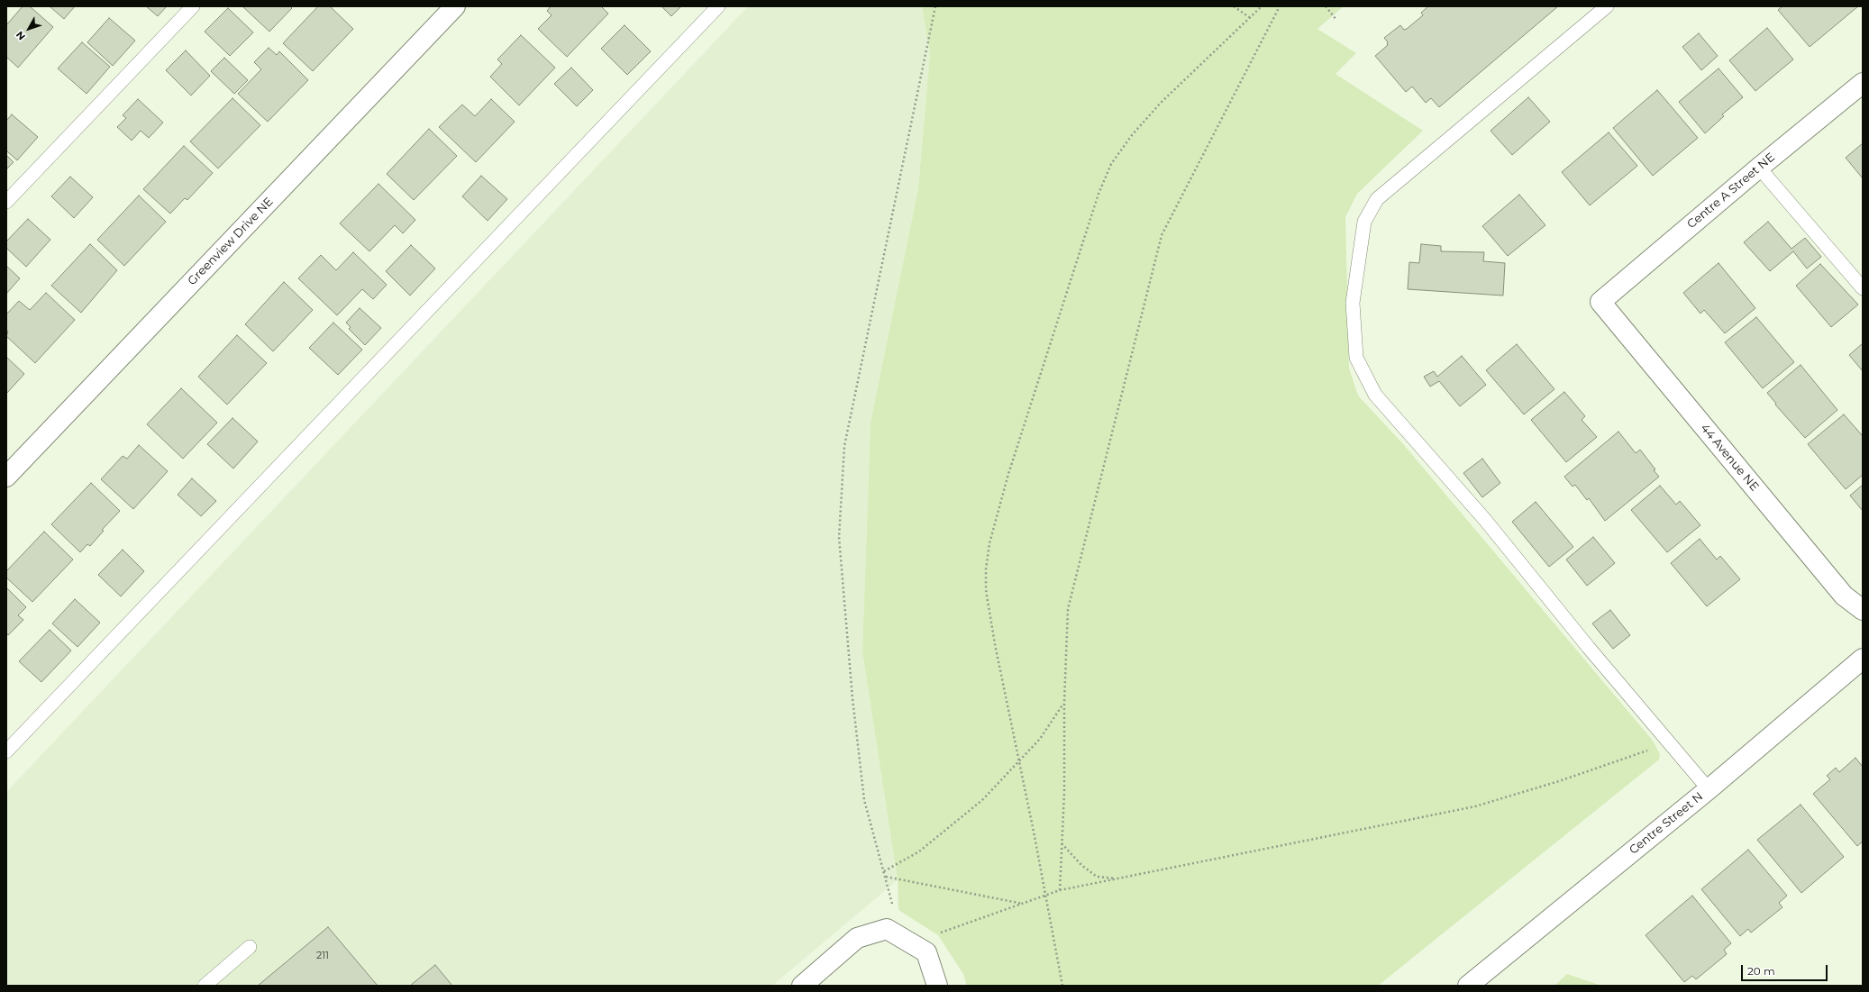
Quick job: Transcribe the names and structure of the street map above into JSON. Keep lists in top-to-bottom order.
{
  "streets": {
    "street": [
      "Centre A Street NE",
      "Greenview Drive NE",
      "44 Avenue NE",
      "Centre Street N"
    ]
  },
  "crossings": [
    ["Centre A Street NE", "44 Avenue NE"]
  ],
  "house_numbers": ["211"],
  "scale_bar": "20 m",
  "north": "bottom left"
}
